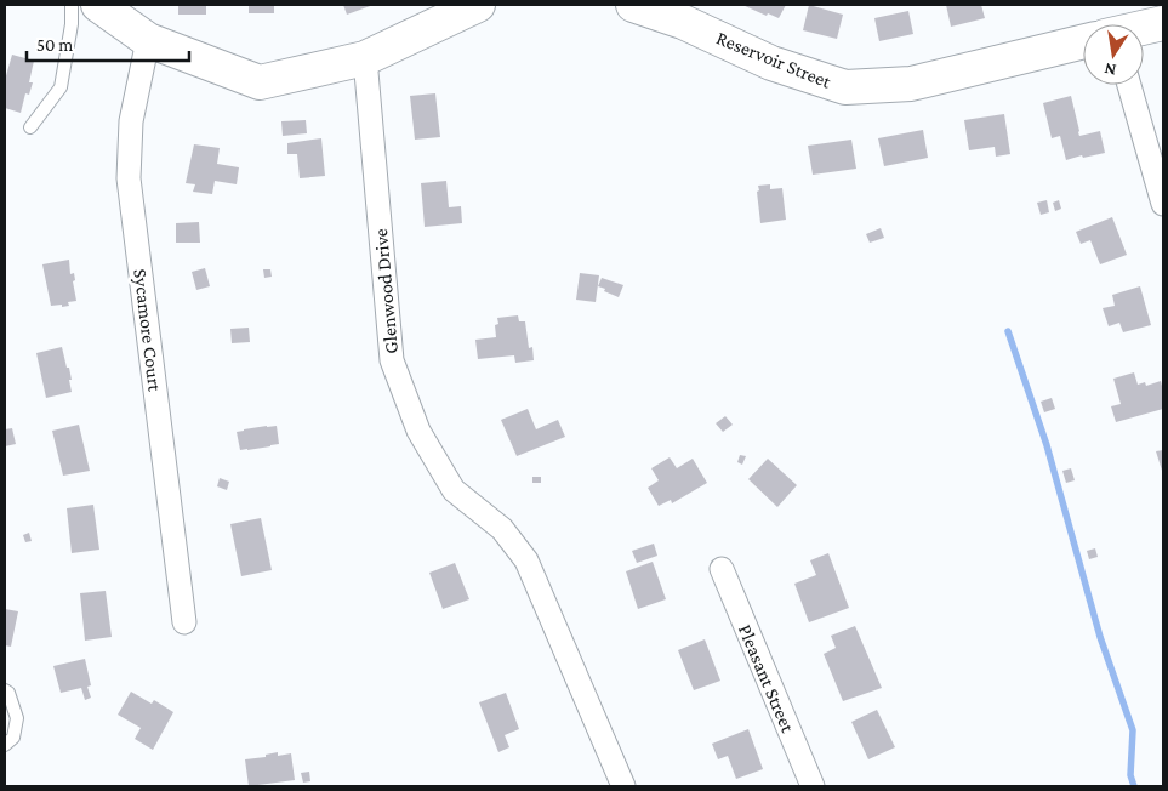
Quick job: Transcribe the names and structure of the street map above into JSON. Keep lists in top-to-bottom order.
{
  "streets": {
    "street": [
      "Reservoir Street",
      "Glenwood Drive",
      "Sycamore Court",
      "Pleasant Street"
    ]
  },
  "scale_bar": "50 m",
  "north": "bottom"
}
